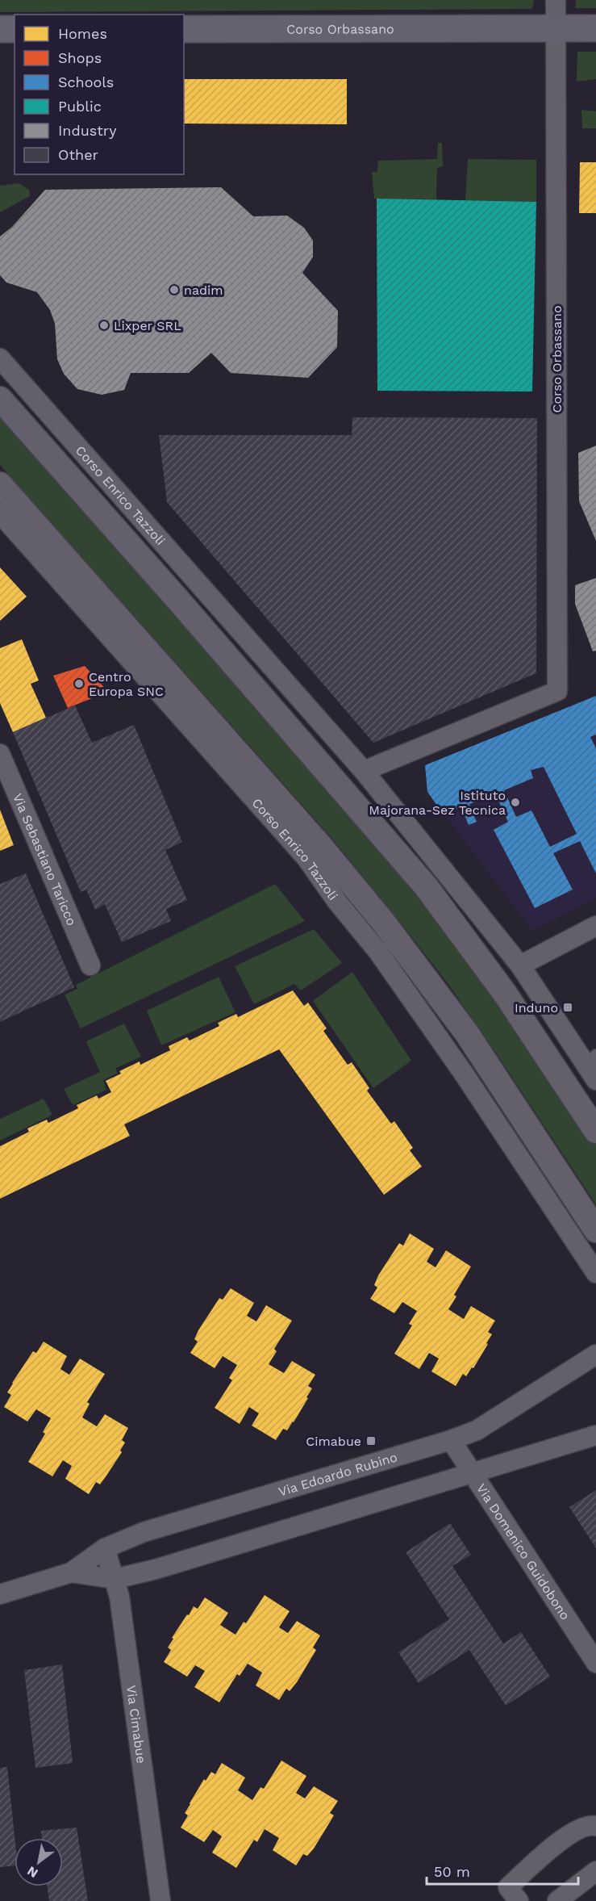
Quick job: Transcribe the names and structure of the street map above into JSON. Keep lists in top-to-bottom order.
{
  "streets": {
    "main road": ["Corso Orbassano"],
    "street": [
      "Corso Enrico Tazzoli",
      "Via Sebastiano Taricco",
      "Via Edoardo Rubino",
      "Via Domenico Guidobono",
      "Via Cimabue"
    ]
  },
  "crossings": [
    ["Corso Orbassano", "Corso Enrico Tazzoli"],
    ["Via Edoardo Rubino", "Via Domenico Guidobono"],
    ["Via Edoardo Rubino", "Via Cimabue"]
  ],
  "places": {
    "other": [
      "nadim",
      "Lixper SRL",
      "Centro Europa SNC",
      "Istituto Majorana-Sez Tecnica"
    ],
    "transit": ["Induno", "Cimabue"]
  },
  "legend": [
    "Homes",
    "Shops",
    "Schools",
    "Public",
    "Industry",
    "Other"
  ],
  "scale_bar": "50 m",
  "north": "bottom left"
}
